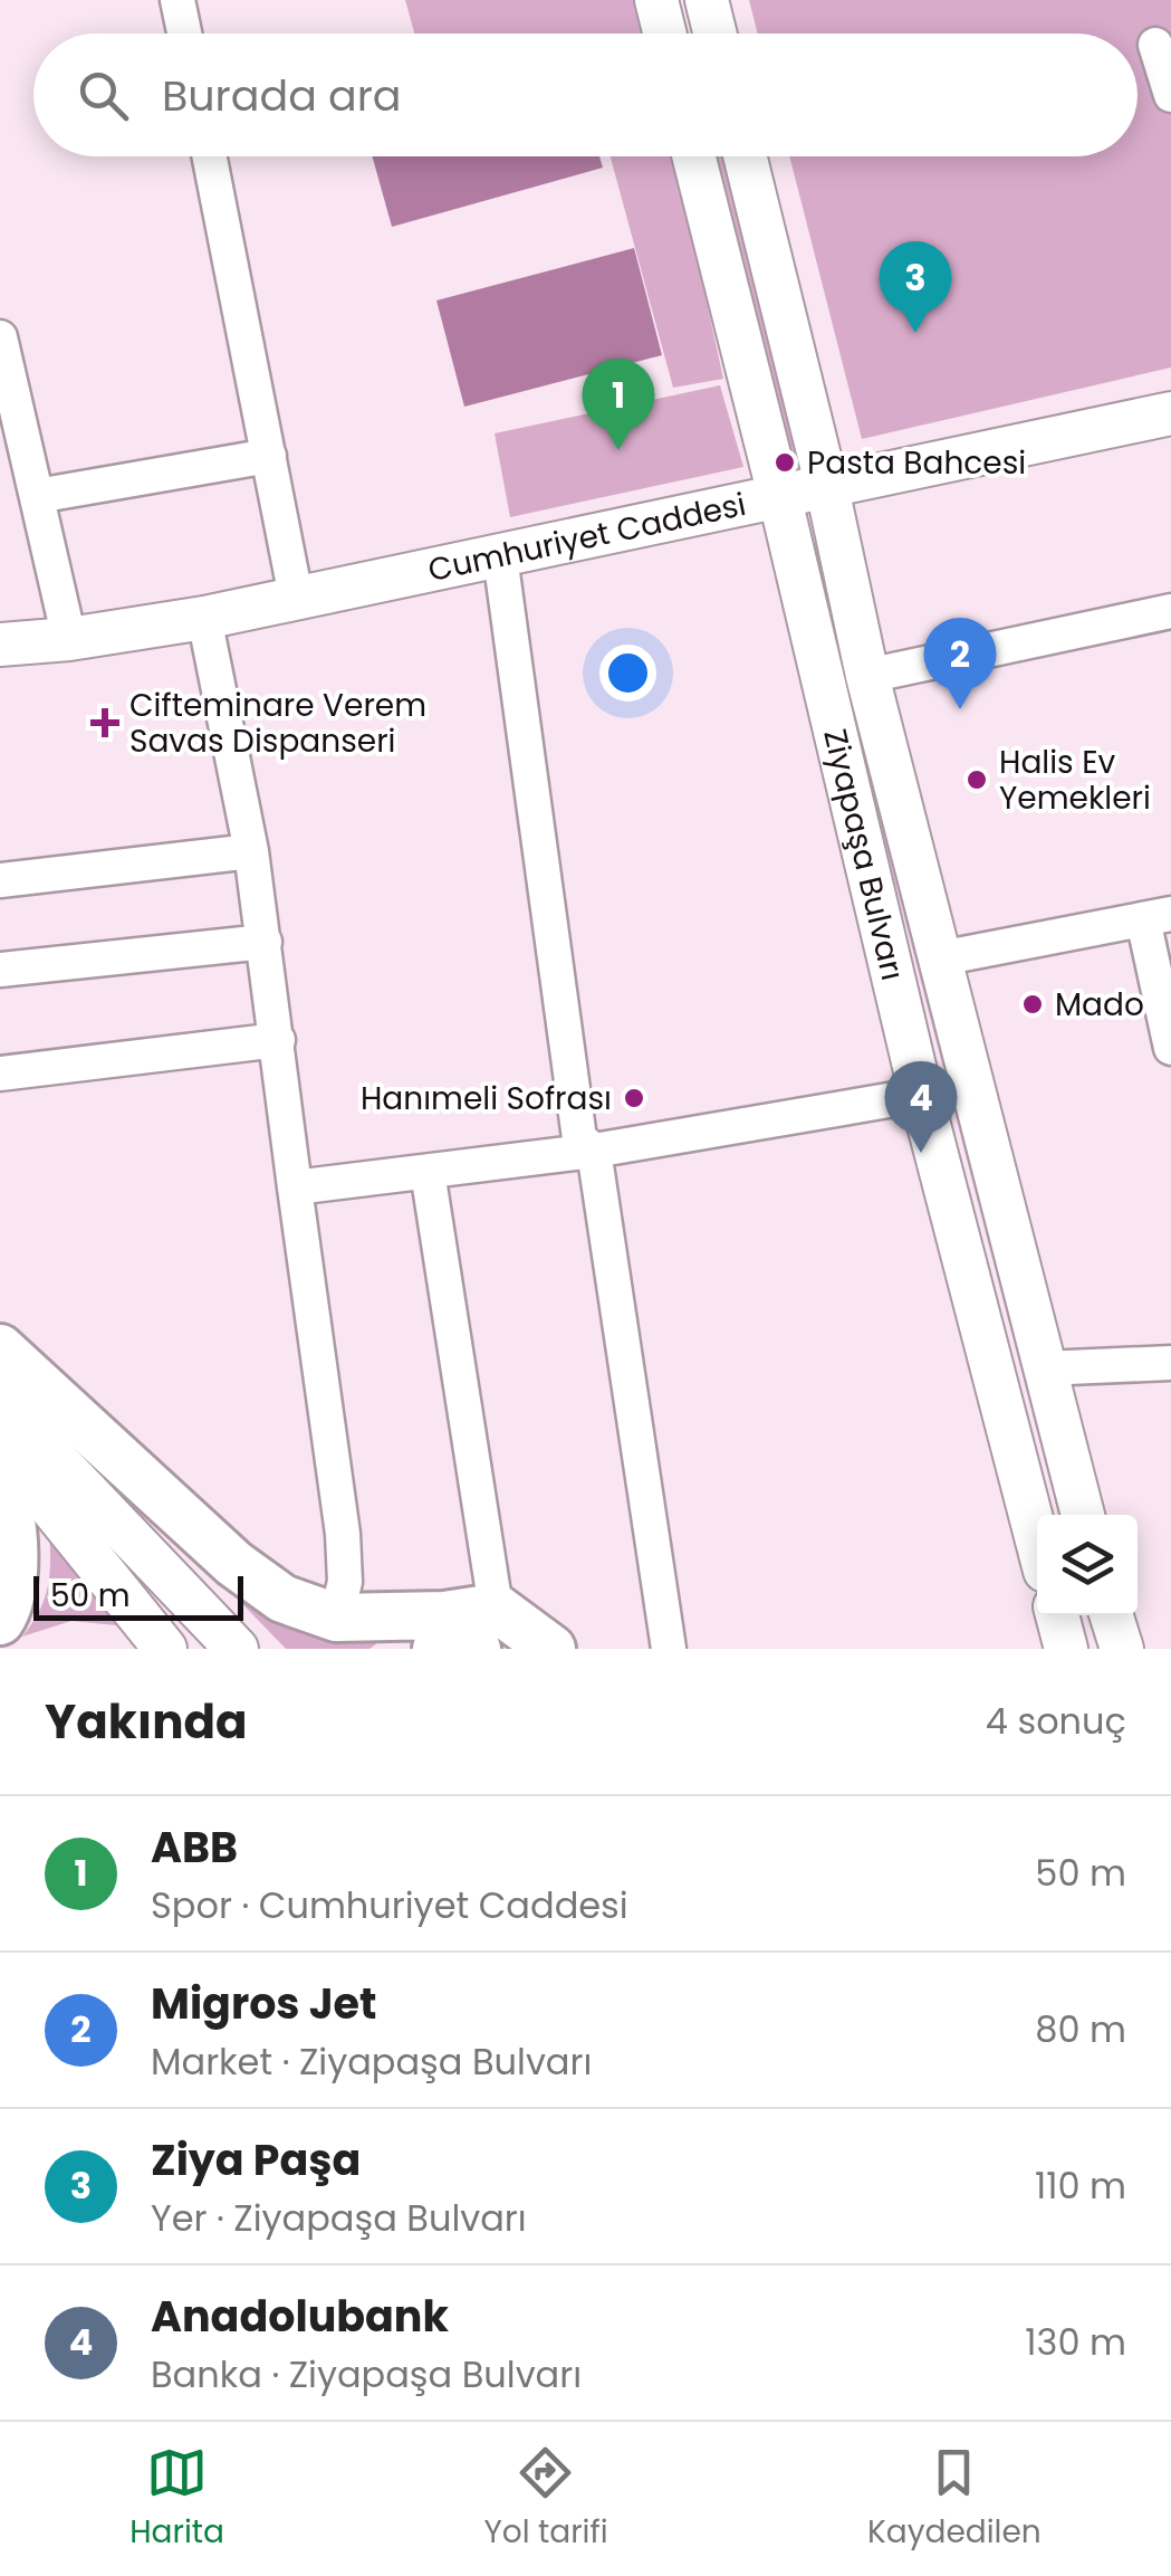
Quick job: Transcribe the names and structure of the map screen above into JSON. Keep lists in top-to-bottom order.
{
  "streets": {
    "main road": ["Cumhuriyet Caddesi", "Ziyapaşa Bulvarı"]
  },
  "crossings": [
    ["Cumhuriyet Caddesi", "Ziyapaşa Bulvarı"]
  ],
  "places": {
    "other": [
      "Pasta Bahcesi",
      "Halis Ev Yemekleri",
      "Mado",
      "Hanımeli Sofrası"
    ],
    "health": ["Cifteminare Verem Savas Dispanseri"]
  },
  "scale_bar": "50 m",
  "page": {
    "search": "Burada ara",
    "pins": [
      "3",
      "1",
      "2",
      "4"
    ],
    "scale": "50 m",
    "heading": ["Yakında", "4 sonuç"],
    "list": [
      {
        "mark": "1",
        "name": "ABB",
        "note": "Spor · Cumhuriyet Caddesi",
        "value": "50 m"
      },
      {
        "mark": "2",
        "name": "Migros Jet",
        "note": "Market · Ziyapaşa Bulvarı",
        "value": "80 m"
      },
      {
        "mark": "3",
        "name": "Ziya Paşa",
        "note": "Yer · Ziyapaşa Bulvarı",
        "value": "110 m"
      },
      {
        "mark": "4",
        "name": "Anadolubank",
        "note": "Banka · Ziyapaşa Bulvarı",
        "value": "130 m"
      }
    ],
    "nav": ["Harita", "Yol tarifi", "Kaydedilen"]
  }
}
